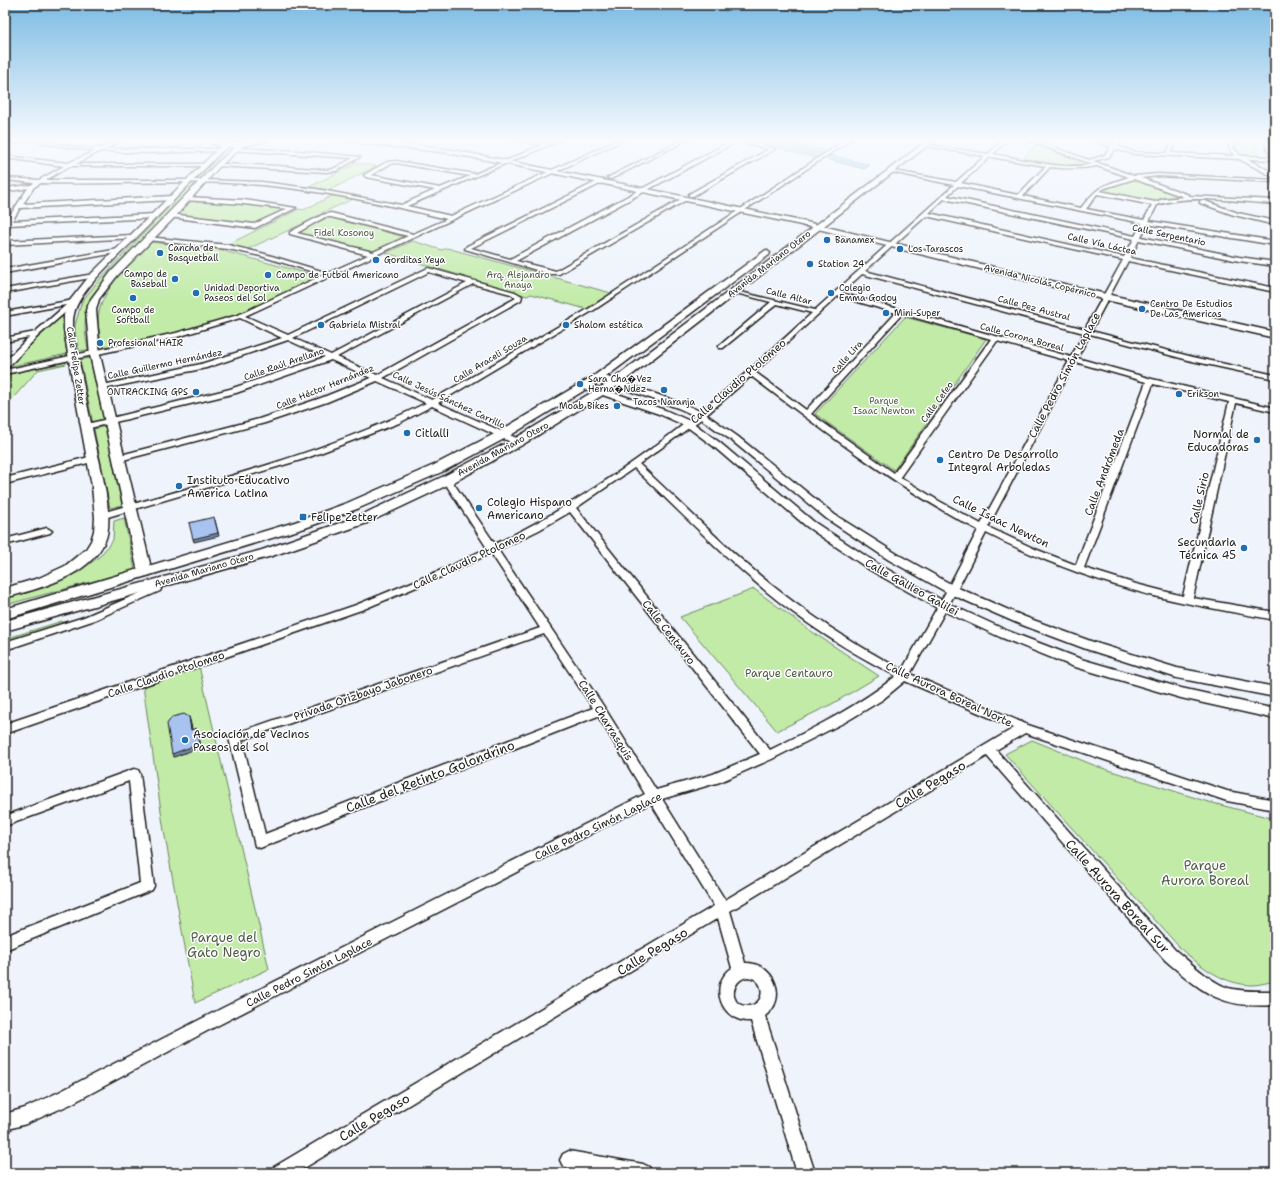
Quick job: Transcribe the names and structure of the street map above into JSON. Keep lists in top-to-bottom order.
{
  "streets": {
    "main road": ["Avenida Mariano Otero", "Avenida Nicolás Copérnico", "Calle Felipe Zetter"],
    "street": [
      "Calle Serpentario",
      "Calle Vía Láctea",
      "Calle Altar",
      "Calle Pez Austral",
      "Calle Corona Boreal",
      "Calle Lira",
      "Calle Araceli Souza",
      "Calle Guillermo Hernández",
      "Calle Raúl Arellano",
      "Calle Pedro Simón Laplace",
      "Calle Claudio Ptolomeo",
      "Calle Héctor Hernández",
      "Calle Jesús Sánchez Carrillo",
      "Calle Cefeo",
      "Calle Andrómeda",
      "Calle Sirio",
      "Calle Isaac Newton",
      "Calle Galileo Galilei",
      "Calle Centauro",
      "Privada Orizbayo Jabonero",
      "Calle Aurora Boreal Norte",
      "Calle Charrasquis",
      "Calle del Retinto Golondrino",
      "Calle Pegaso",
      "Calle Aurora Boreal Sur"
    ]
  },
  "crossings": [
    ["Calle Serpentario", "Calle Pedro Simón Laplace"],
    ["Calle Serpentario", "Calle Claudio Ptolomeo"],
    ["Calle Vía Láctea", "Calle Pedro Simón Laplace"],
    ["Calle Vía Láctea", "Calle Claudio Ptolomeo"],
    ["Avenida Mariano Otero", "Avenida Nicolás Copérnico"],
    ["Avenida Mariano Otero", "Calle Altar"],
    ["Avenida Mariano Otero", "Calle Felipe Zetter"],
    ["Avenida Mariano Otero", "Calle Jesús Sánchez Carrillo"],
    ["Avenida Mariano Otero", "Calle Galileo Galilei"],
    ["Avenida Mariano Otero", "Calle Charrasquis"],
    ["Avenida Nicolás Copérnico", "Calle Pedro Simón Laplace"],
    ["Avenida Nicolás Copérnico", "Calle Claudio Ptolomeo"],
    ["Calle Altar", "Calle Claudio Ptolomeo"],
    ["Calle Pez Austral", "Calle Pedro Simón Laplace"],
    ["Calle Pez Austral", "Calle Claudio Ptolomeo"],
    ["Calle Corona Boreal", "Calle Lira"],
    ["Calle Corona Boreal", "Calle Pedro Simón Laplace"],
    ["Calle Corona Boreal", "Calle Claudio Ptolomeo"],
    ["Calle Corona Boreal", "Calle Cefeo"],
    ["Calle Corona Boreal", "Calle Andrómeda"],
    ["Calle Corona Boreal", "Calle Sirio"],
    ["Calle Lira", "Calle Isaac Newton"],
    ["Calle Araceli Souza", "Calle Felipe Zetter"],
    ["Calle Araceli Souza", "Calle Jesús Sánchez Carrillo"],
    ["Calle Guillermo Hernández", "Calle Raúl Arellano"],
    ["Calle Guillermo Hernández", "Calle Felipe Zetter"],
    ["Calle Guillermo Hernández", "Calle Héctor Hernández"],
    ["Calle Guillermo Hernández", "Calle Jesús Sánchez Carrillo"],
    ["Calle Raúl Arellano", "Calle Felipe Zetter"],
    ["Calle Raúl Arellano", "Calle Héctor Hernández"],
    ["Calle Raúl Arellano", "Calle Jesús Sánchez Carrillo"],
    ["Calle Felipe Zetter", "Calle Héctor Hernández"],
    ["Calle Pedro Simón Laplace", "Calle Isaac Newton"],
    ["Calle Pedro Simón Laplace", "Calle Galileo Galilei"],
    ["Calle Pedro Simón Laplace", "Calle Centauro"],
    ["Calle Pedro Simón Laplace", "Calle Aurora Boreal Norte"],
    ["Calle Pedro Simón Laplace", "Calle Charrasquis"],
    ["Calle Claudio Ptolomeo", "Calle Isaac Newton"],
    ["Calle Claudio Ptolomeo", "Calle Galileo Galilei"],
    ["Calle Claudio Ptolomeo", "Calle Centauro"],
    ["Calle Claudio Ptolomeo", "Calle Aurora Boreal Norte"],
    ["Calle Claudio Ptolomeo", "Calle Charrasquis"],
    ["Calle Héctor Hernández", "Calle Jesús Sánchez Carrillo"],
    ["Calle Cefeo", "Calle Isaac Newton"],
    ["Calle Andrómeda", "Calle Isaac Newton"],
    ["Calle Sirio", "Calle Isaac Newton"],
    ["Privada Orizbayo Jabonero", "Calle Charrasquis"],
    ["Privada Orizbayo Jabonero", "Calle del Retinto Golondrino"],
    ["Calle Aurora Boreal Norte", "Calle Pegaso"],
    ["Calle Charrasquis", "Calle del Retinto Golondrino"],
    ["Calle Charrasquis", "Calle Pegaso"],
    ["Calle Pegaso", "Calle Aurora Boreal Sur"]
  ],
  "parks": [
    "Fidel Kosonoy",
    "Arq. Alejandro Anaya",
    "Parque Isaac Newton",
    "Parque Centauro",
    "Parque Aurora Boreal",
    "Parque del Gato Negro"
  ],
  "places": {
    "other": [
      "Banamex",
      "Los Tarascos",
      "Cancha de Basquetball",
      "Gorditas Yeya",
      "Station 24",
      "Campo de Futbol Americano",
      "Campo de Baseball",
      "Unidad Deportiva Paseos del Sol",
      "Colegio Emma Godoy",
      "Campo de Softball",
      "Centro De Estudios De Las Americas",
      "Mini-Super",
      "Gabriela Mistral",
      "Shalom estética",
      "Profesional HAIR",
      "Sara Cha�Vez Herna�Ndez",
      "Tacos Naranja",
      "ONTRACKING GPS",
      "Erikson",
      "Moab Bikes",
      "Citlalli",
      "Normal de Educadoras",
      "Centro De Desarrollo Integral Arboledas",
      "Instituto Educativo America Latina",
      "Colegio Hispano Americano",
      "Secundaria Técnica 45",
      "Asociación de Vecinos Paseos del Sol"
    ],
    "transit": ["Felipe Zetter"]
  }
}
